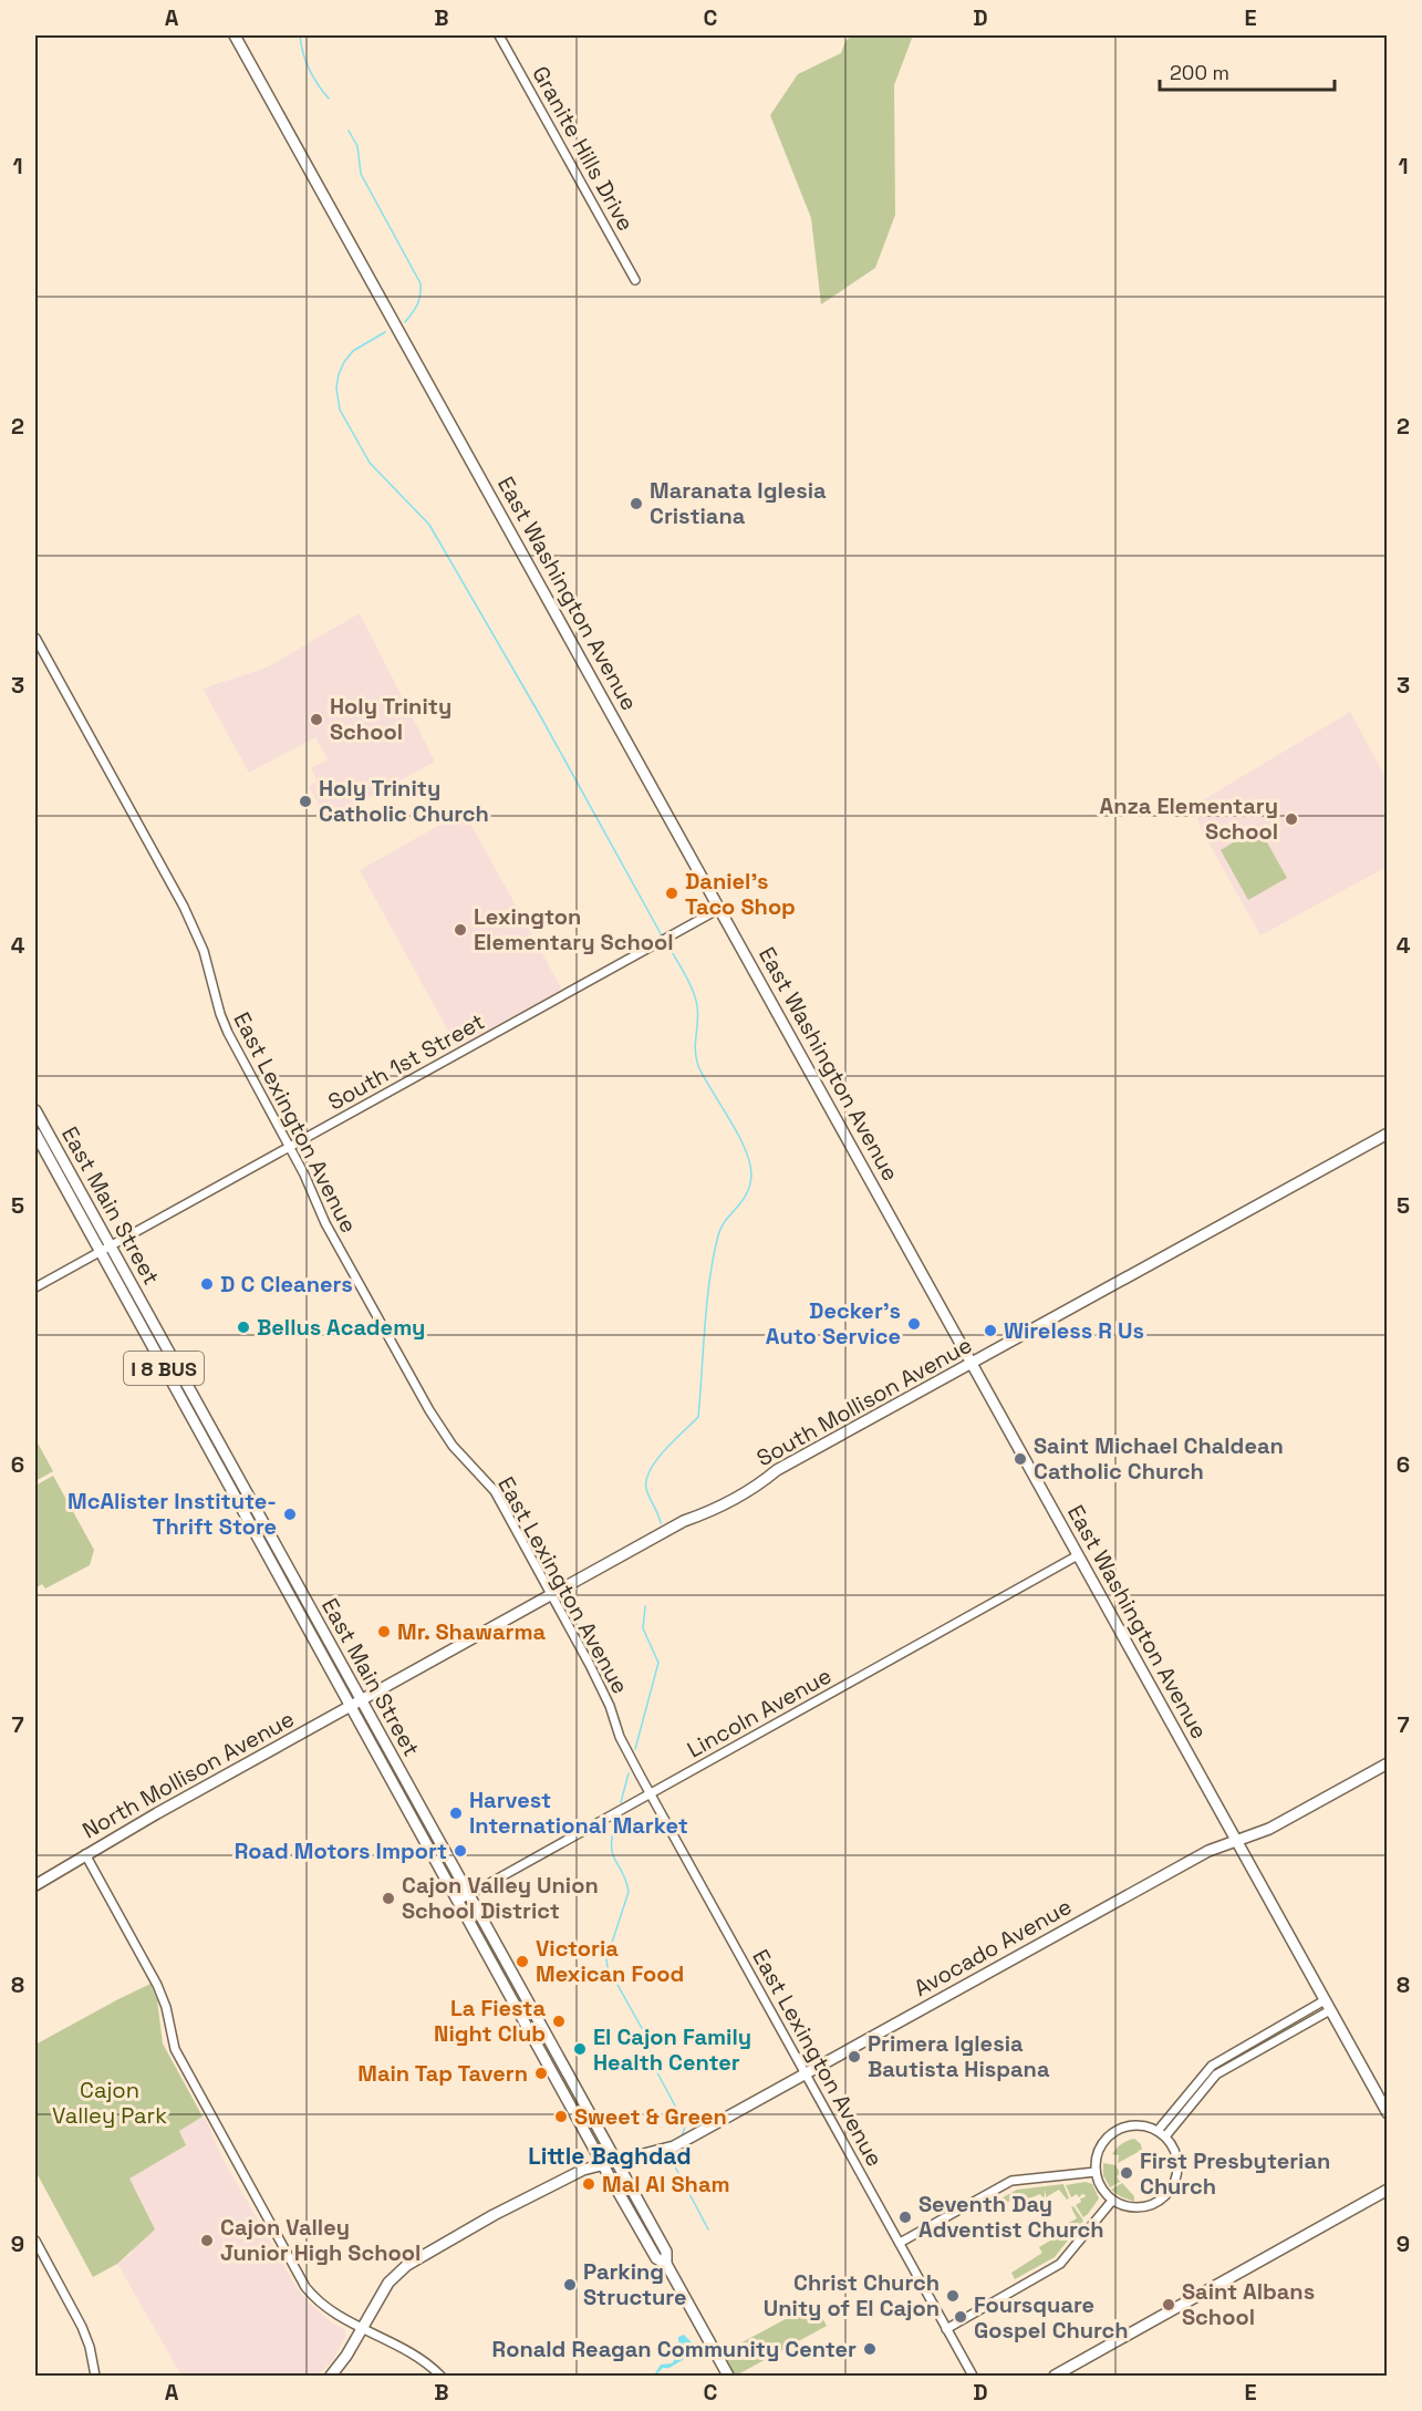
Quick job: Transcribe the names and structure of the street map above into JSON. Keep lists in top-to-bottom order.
{
  "streets": {
    "main road": [
      "East Washington Avenue",
      "East Main Street",
      "I 8 BUS",
      "South Mollison Avenue",
      "North Mollison Avenue",
      "Avocado Avenue"
    ],
    "street": [
      "Granite Hills Drive",
      "South 1st Street",
      "East Lexington Avenue",
      "Lincoln Avenue"
    ]
  },
  "crossings": [
    ["East Washington Avenue", "South 1st Street"],
    ["East Washington Avenue", "South Mollison Avenue"],
    ["East Washington Avenue", "Lincoln Avenue"],
    ["East Washington Avenue", "Avocado Avenue"],
    ["South 1st Street", "East Lexington Avenue"],
    ["South 1st Street", "East Main Street"],
    ["East Lexington Avenue", "South Mollison Avenue"],
    ["East Lexington Avenue", "Lincoln Avenue"],
    ["East Lexington Avenue", "Avocado Avenue"],
    ["East Main Street", "South Mollison Avenue"],
    ["East Main Street", "Lincoln Avenue"],
    ["East Main Street", "North Mollison Avenue"],
    ["East Main Street", "Avocado Avenue"],
    ["South Mollison Avenue", "North Mollison Avenue"]
  ],
  "districts": ["Little Baghdad"],
  "parks": ["Cajon Valley Park"],
  "places": [
    "Maranata Iglesia Cristiana",
    "Holy Trinity School",
    "Holy Trinity Catholic Church",
    "Anza Elementary School",
    "Daniel's Taco Shop",
    "Lexington Elementary School",
    "D C Cleaners",
    "Decker's Auto Service",
    "Bellus Academy",
    "Wireless R Us",
    "Saint Michael Chaldean Catholic Church",
    "McAlister Institute- Thrift Store",
    "Mr. Shawarma",
    "Harvest International Market",
    "Road Motors Import",
    "Cajon Valley Union School District",
    "Victoria Mexican Food",
    "La Fiesta Night Club",
    "El Cajon Family Health Center",
    "Primera Iglesia Bautista Hispana",
    "Main Tap Tavern",
    "Sweet & Green",
    "First Presbyterian Church",
    "Mal Al Sham",
    "Seventh Day Adventist Church",
    "Cajon Valley Junior High School",
    "Parking Structure",
    "Christ Church Unity of El Cajon",
    "Saint Albans School",
    "Foursquare Gospel Church",
    "Ronald Reagan Community Center"
  ],
  "scale_bar": "200 m",
  "grid": {
    "columns": [
      "A",
      "B",
      "C",
      "D",
      "E"
    ],
    "rows": [
      "1",
      "2",
      "3",
      "4",
      "5",
      "6",
      "7",
      "8",
      "9"
    ]
  }
}
